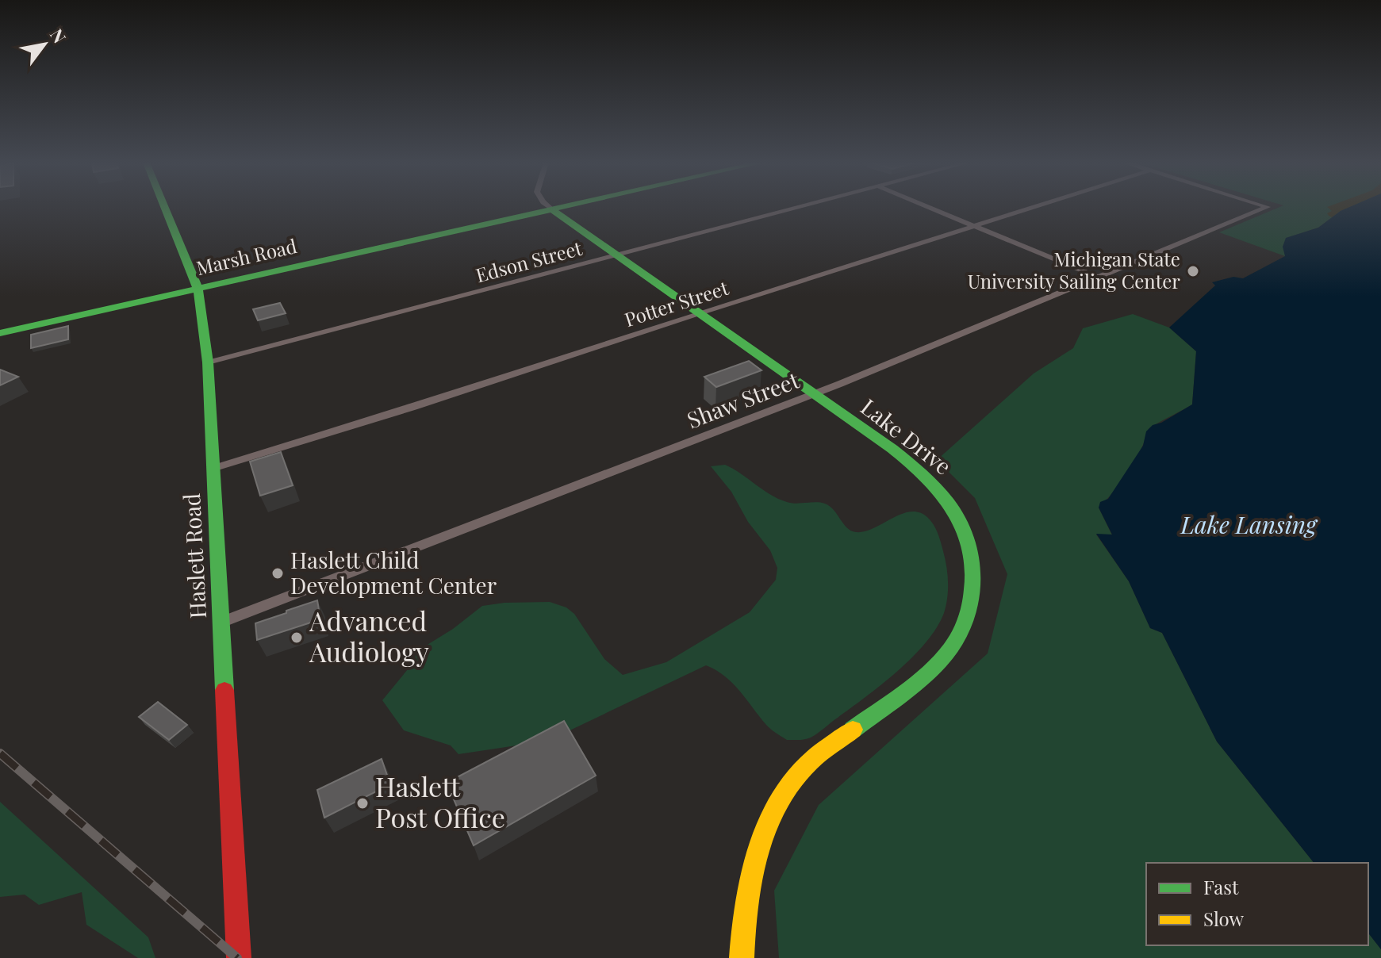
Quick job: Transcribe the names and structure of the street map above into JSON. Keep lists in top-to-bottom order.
{
  "streets": {
    "street": [
      "Marsh Road",
      "Edson Street",
      "Potter Street",
      "Shaw Street",
      "Lake Drive",
      "Haslett Road"
    ]
  },
  "crossings": [
    ["Marsh Road", "Lake Drive"],
    ["Marsh Road", "Haslett Road"],
    ["Edson Street", "Lake Drive"],
    ["Edson Street", "Haslett Road"],
    ["Potter Street", "Lake Drive"],
    ["Potter Street", "Haslett Road"],
    ["Shaw Street", "Lake Drive"],
    ["Shaw Street", "Haslett Road"]
  ],
  "water": ["Lake Lansing"],
  "places": [
    "Michigan State University Sailing Center",
    "Haslett Child Development Center",
    "Advanced Audiology",
    "Haslett Post Office"
  ],
  "legend": ["Fast", "Slow"],
  "north": "top right"
}
